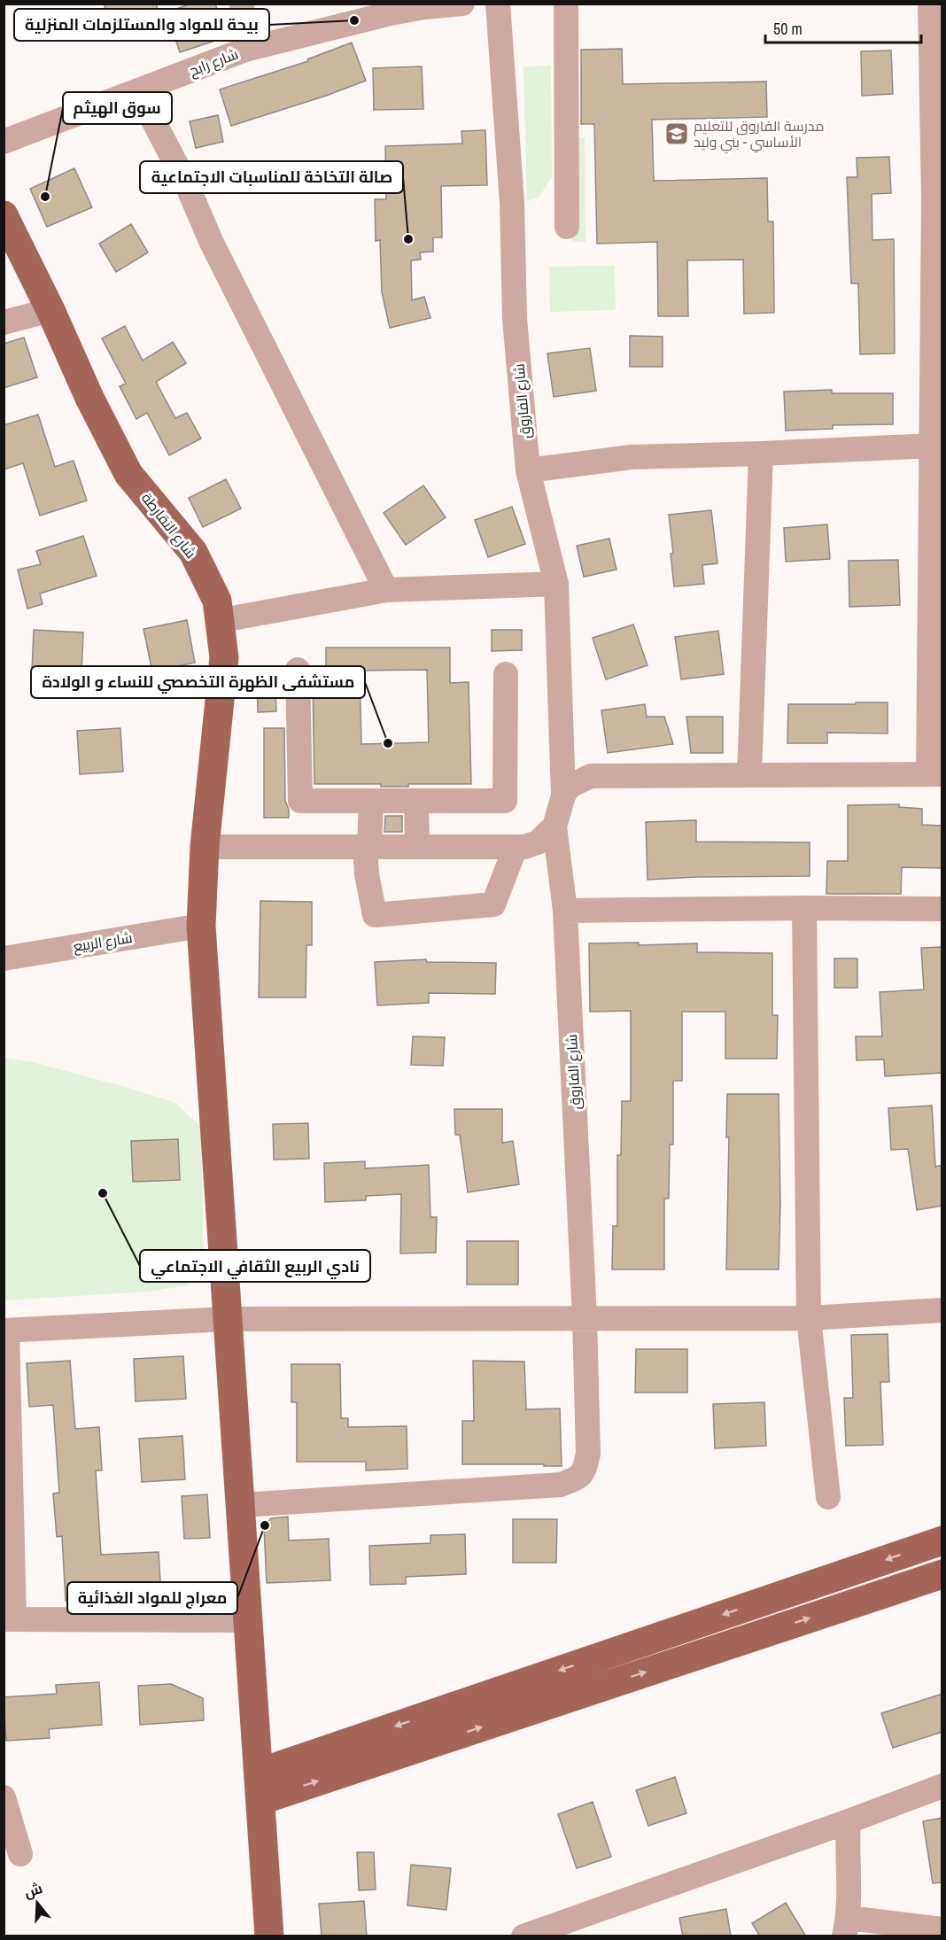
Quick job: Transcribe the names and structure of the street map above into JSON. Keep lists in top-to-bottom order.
{
  "streets": {
    "main road": ["شارع النقارطة"],
    "street": ["شارع رابح", "شارع الفاروق", "شارع الربيع"]
  },
  "crossings": [
    ["شارع الفاروق", "شارع النقارطة"],
    ["شارع النقارطة", "شارع الربيع"]
  ],
  "places": {
    "other": [
      "بيحة للمواد والمستلزمات المنزلية",
      "سوق الهيثم",
      "صالة التخاخة للمناسبات الاجتماعية",
      "مستشفى الظهرة التخصصي للنساء و الولادة",
      "نادي الربيع الثقافي الاجتماعي",
      "معراج للمواد الغذائية"
    ],
    "school or university": ["مدرسة الفاروق للتعليم الأساسي - بني وليد"]
  },
  "scale_bar": "50 m",
  "north": "top"
}
